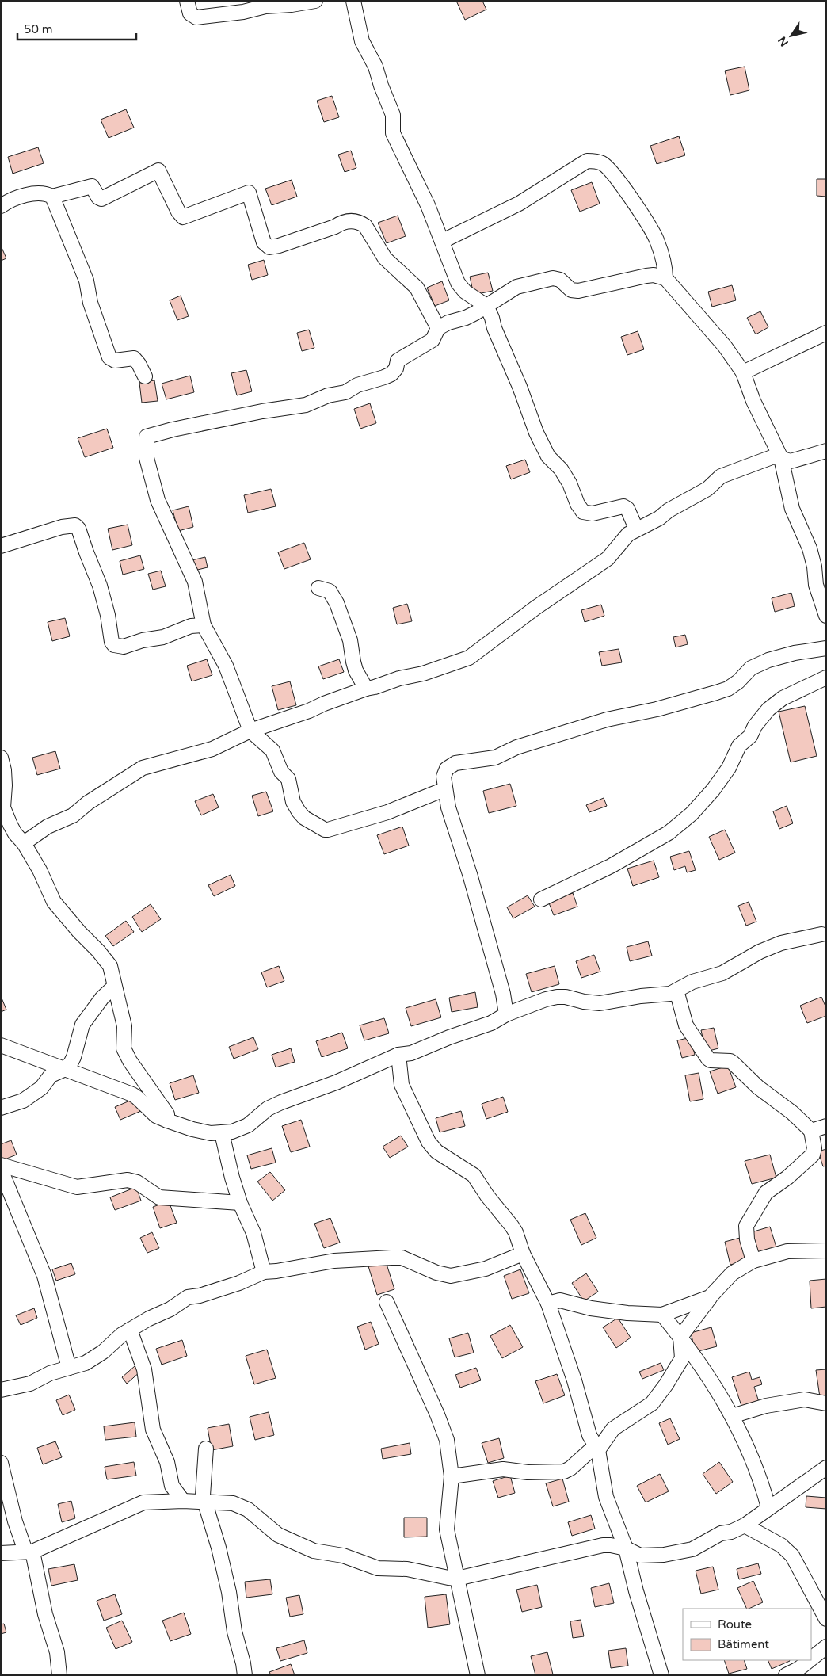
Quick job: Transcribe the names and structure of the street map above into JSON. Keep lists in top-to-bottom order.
{
  "legend": ["Route", "Bâtiment"],
  "scale_bar": "50 m",
  "north": "bottom left"
}
